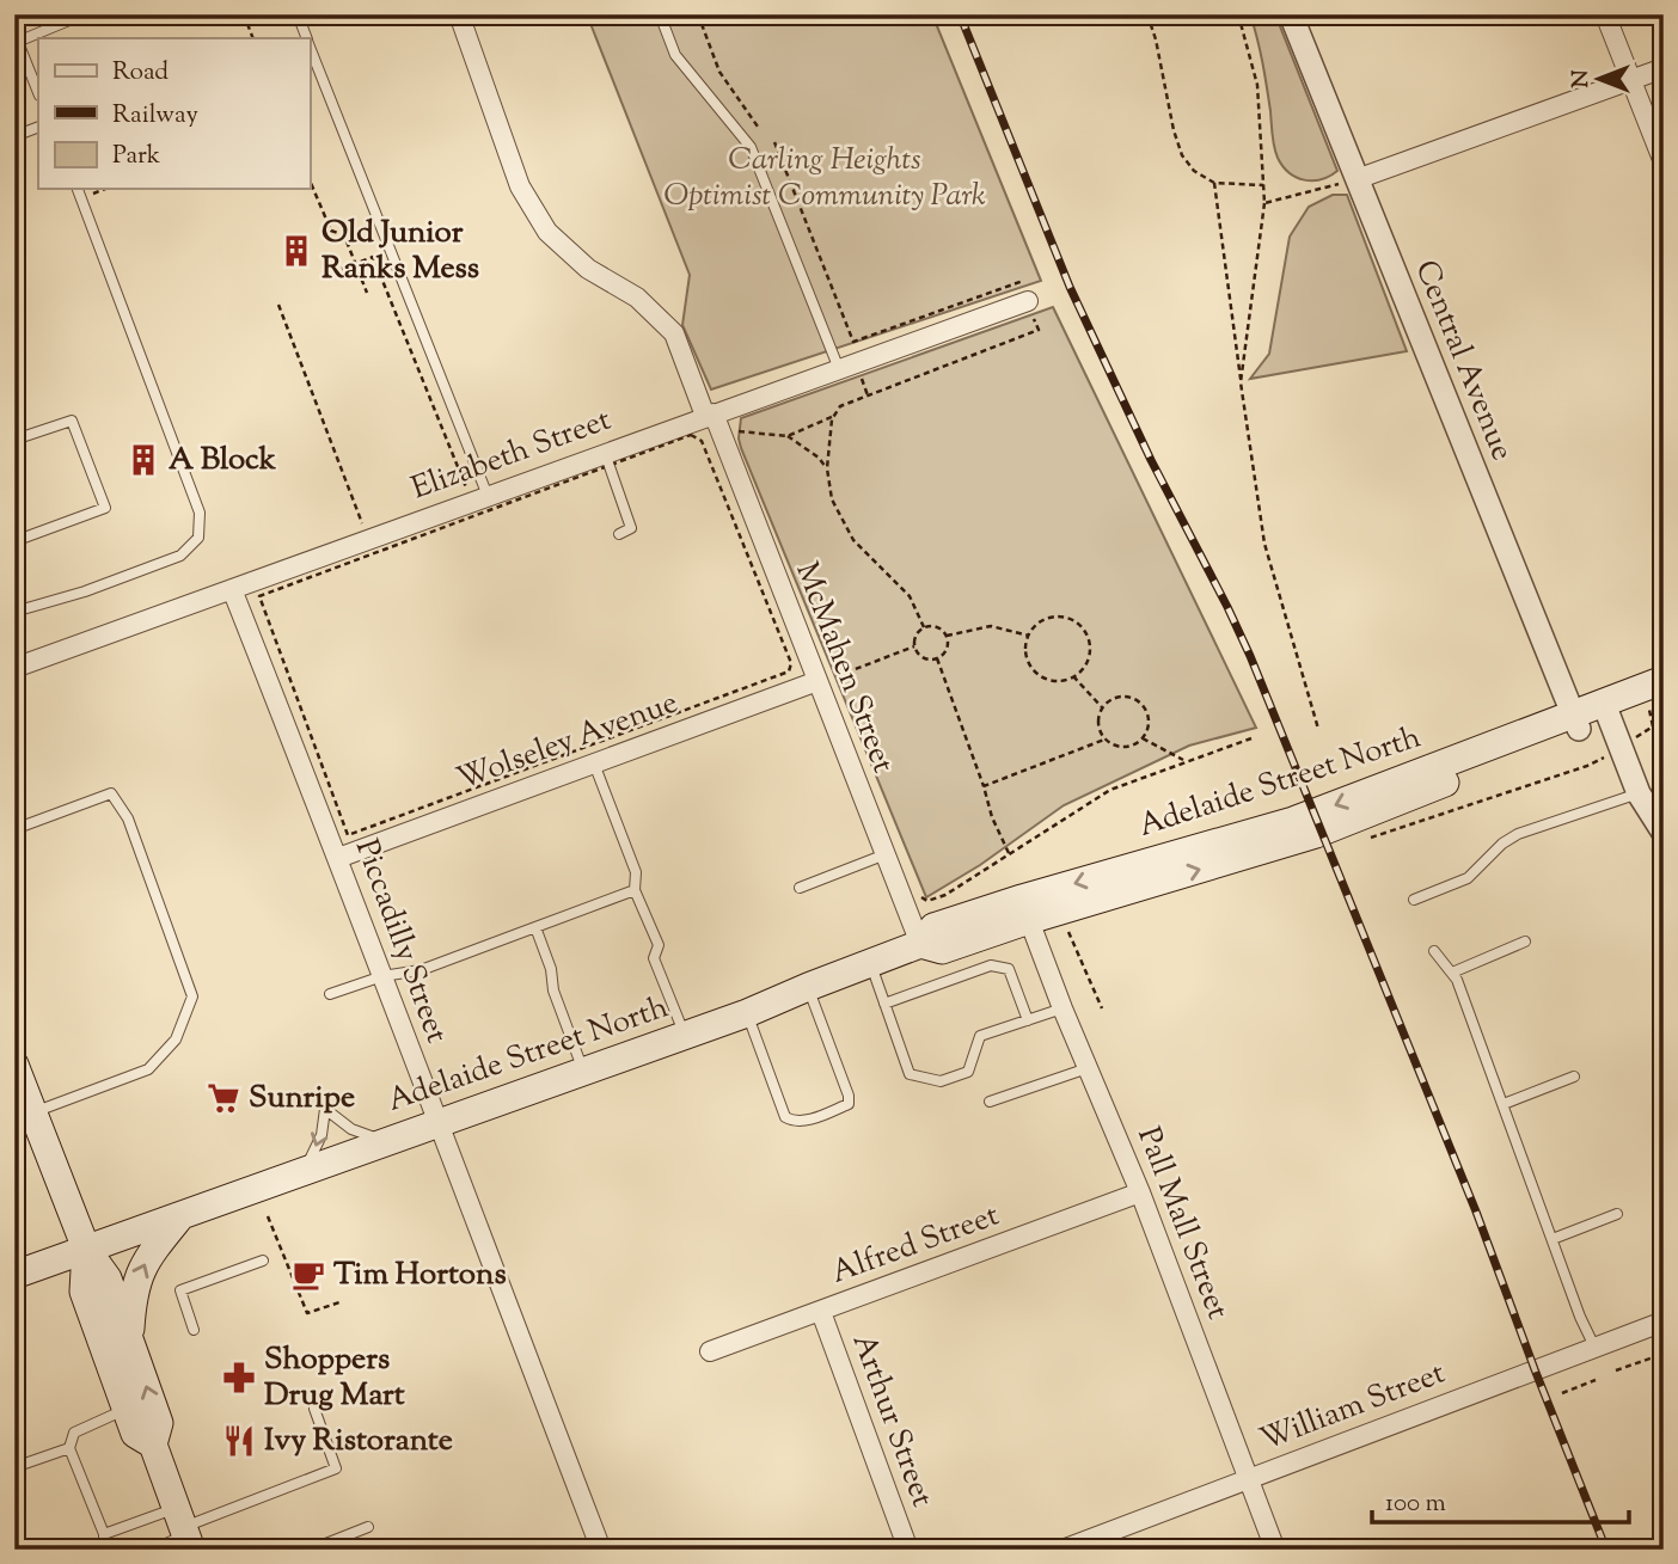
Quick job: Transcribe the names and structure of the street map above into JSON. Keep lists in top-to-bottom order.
{
  "streets": {
    "main road": ["Adelaide Street North"],
    "street": [
      "Central Avenue",
      "Elizabeth Street",
      "McMahen Street",
      "Wolseley Avenue",
      "Piccadilly Street",
      "Pall Mall Street",
      "Alfred Street",
      "William Street",
      "Arthur Street"
    ]
  },
  "crossings": [
    ["Central Avenue", "Adelaide Street North"],
    ["Elizabeth Street", "McMahen Street"],
    ["Elizabeth Street", "Piccadilly Street"],
    ["McMahen Street", "Wolseley Avenue"],
    ["McMahen Street", "Adelaide Street North"],
    ["Wolseley Avenue", "Piccadilly Street"],
    ["Adelaide Street North", "Piccadilly Street"],
    ["Adelaide Street North", "Pall Mall Street"],
    ["Pall Mall Street", "Alfred Street"],
    ["Pall Mall Street", "William Street"],
    ["Alfred Street", "Arthur Street"]
  ],
  "parks": ["Carling Heights Optimist Community Park"],
  "places": {
    "building": ["Old Junior Ranks Mess", "A Block"],
    "supermarket": ["Sunripe"],
    "cafe": ["Tim Hortons"],
    "pharmacy": ["Shoppers Drug Mart"],
    "restaurant": ["Ivy Ristorante"]
  },
  "legend": ["Road", "Railway", "Park"],
  "scale_bar": "100 m",
  "north": "left"
}
